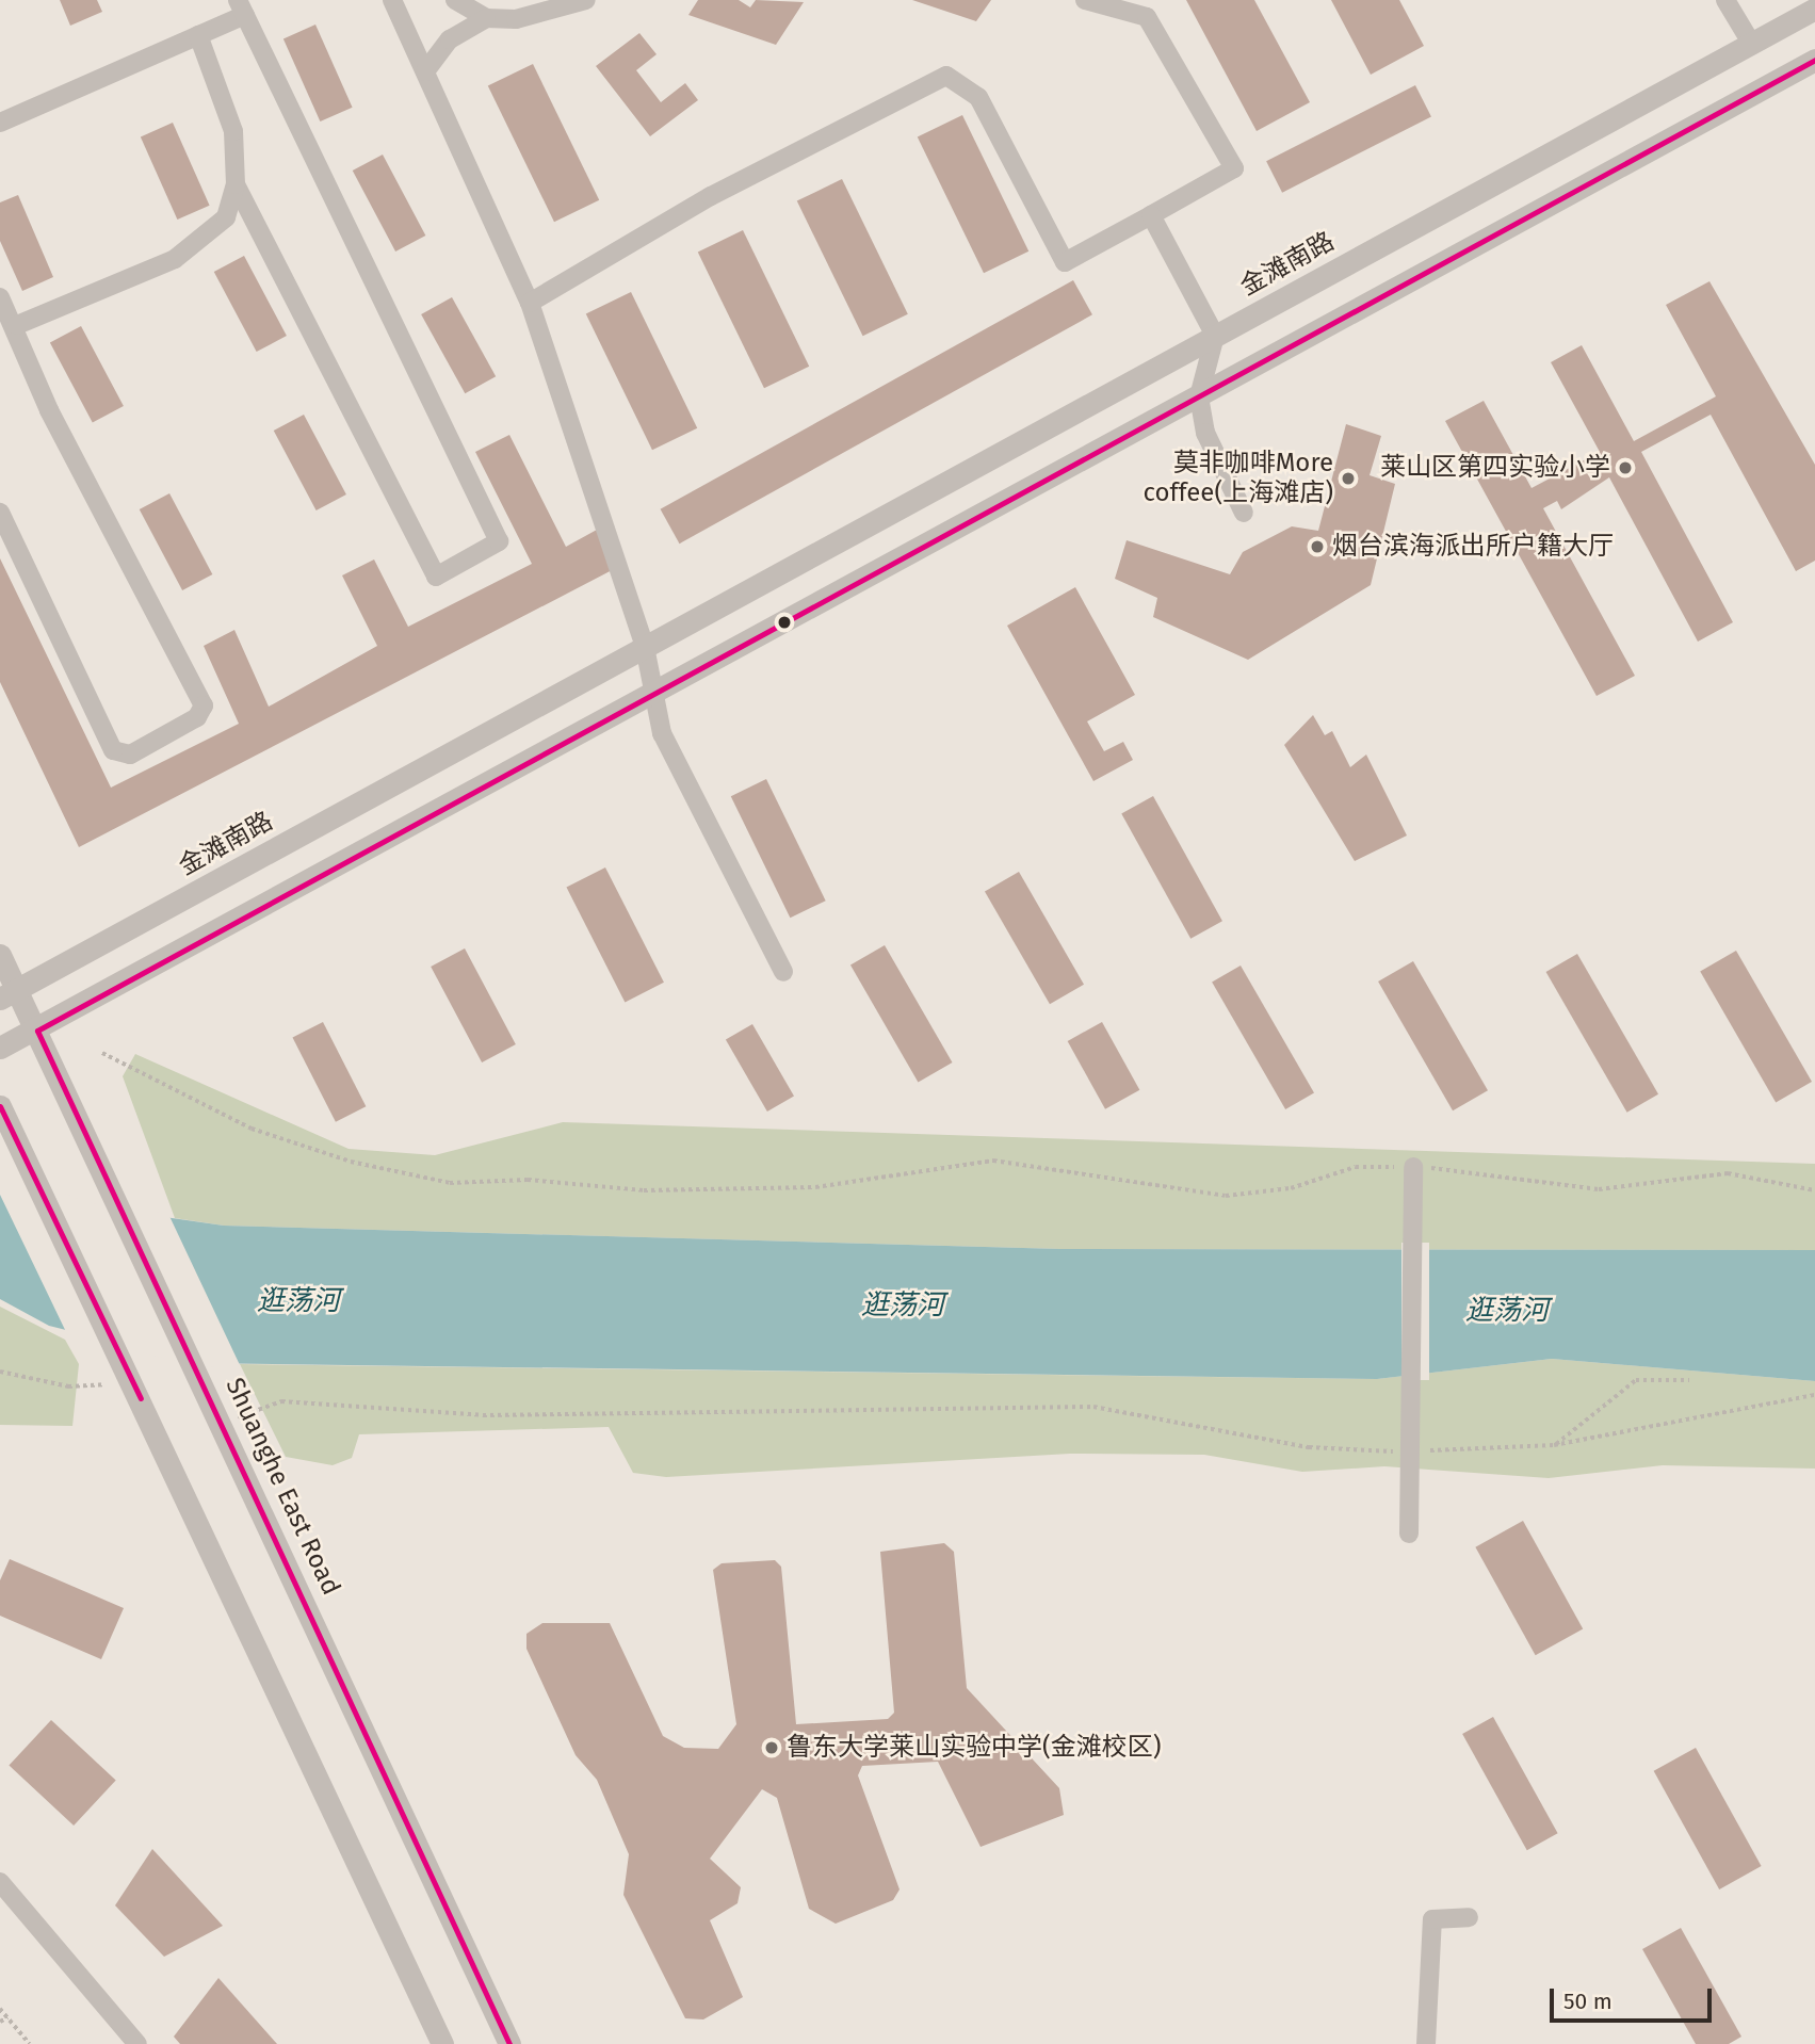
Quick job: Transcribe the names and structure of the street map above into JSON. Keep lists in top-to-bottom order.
{
  "streets": {
    "street": ["金滩南路", "Shuanghe East Road"]
  },
  "crossings": [
    ["金滩南路", "Shuanghe East Road"]
  ],
  "water": ["逛荡河"],
  "places": [
    "莱山区第四实验小学",
    "莫非咖啡More coffee(上海滩店)",
    "烟台滨海派出所户籍大厅",
    "鲁东大学莱山实验中学(金滩校区)"
  ],
  "scale_bar": "50 m"
}
